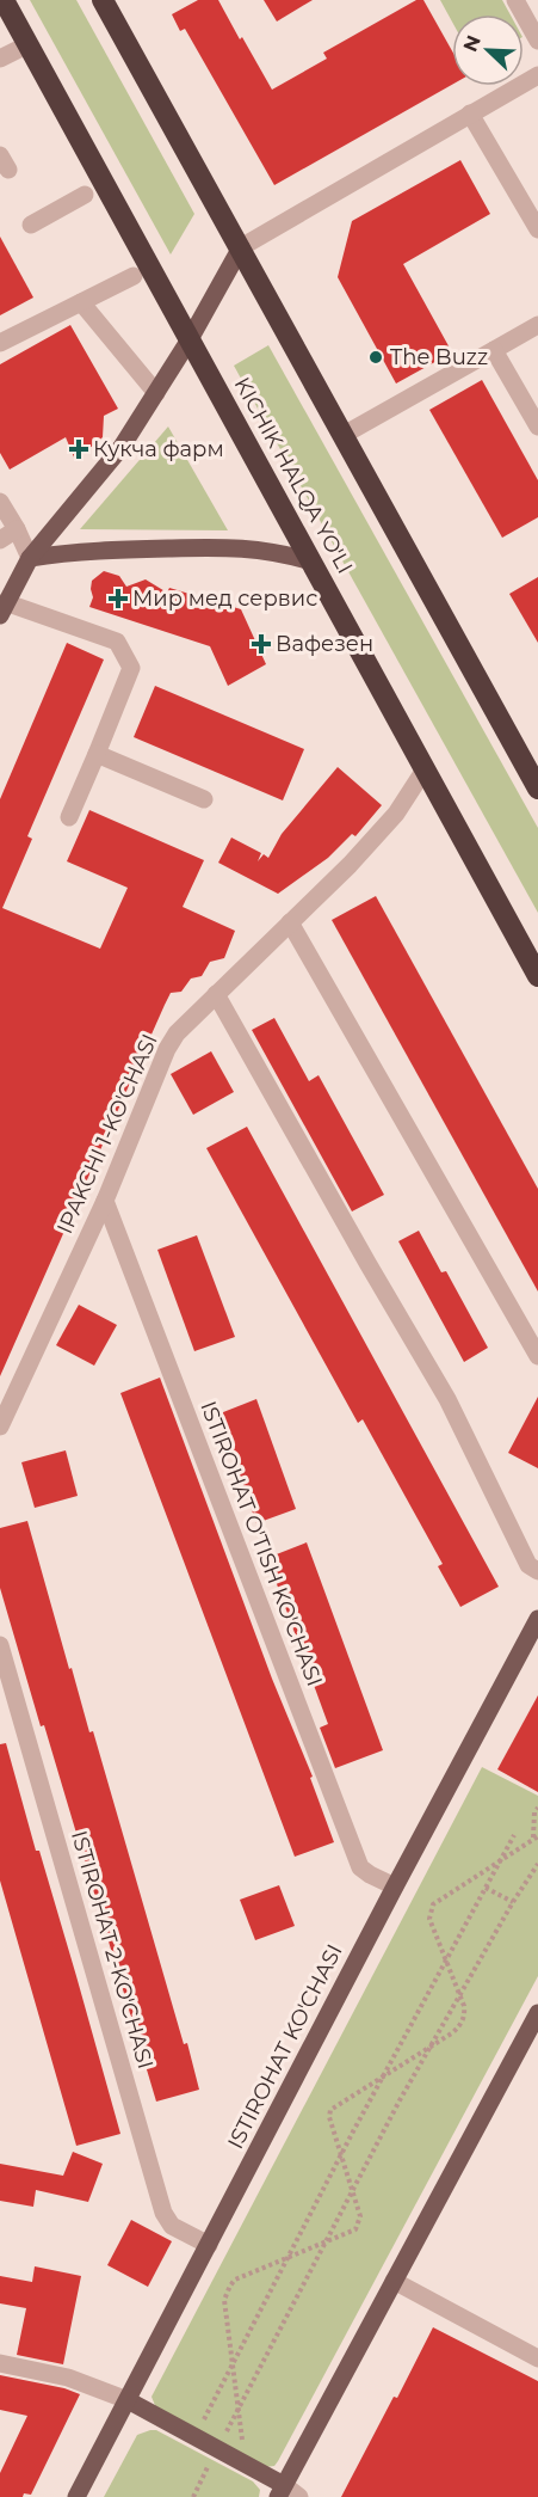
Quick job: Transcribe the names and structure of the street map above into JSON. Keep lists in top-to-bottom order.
{
  "streets": {
    "highway": ["KICHIK HALQA YO'LI"],
    "main road": ["ISTIROHAT KO'CHASI"],
    "street": ["IPAKCHI 1-KO'CHASI", "ISTIROHAT O'TISH KO'CHASI", "ISTIROHAT 2-KO'CHASI"]
  },
  "crossings": [
    ["KICHIK HALQA YO'LI", "IPAKCHI 1-KO'CHASI"],
    ["IPAKCHI 1-KO'CHASI", "ISTIROHAT O'TISH KO'CHASI"],
    ["ISTIROHAT O'TISH KO'CHASI", "ISTIROHAT KO'CHASI"],
    ["ISTIROHAT 2-KO'CHASI", "ISTIROHAT KO'CHASI"]
  ],
  "places": {
    "other": ["The Buzz"],
    "health": ["Кукча фарм", "Мир мед сервис", "Вафезен"]
  },
  "north": "top left"
}
